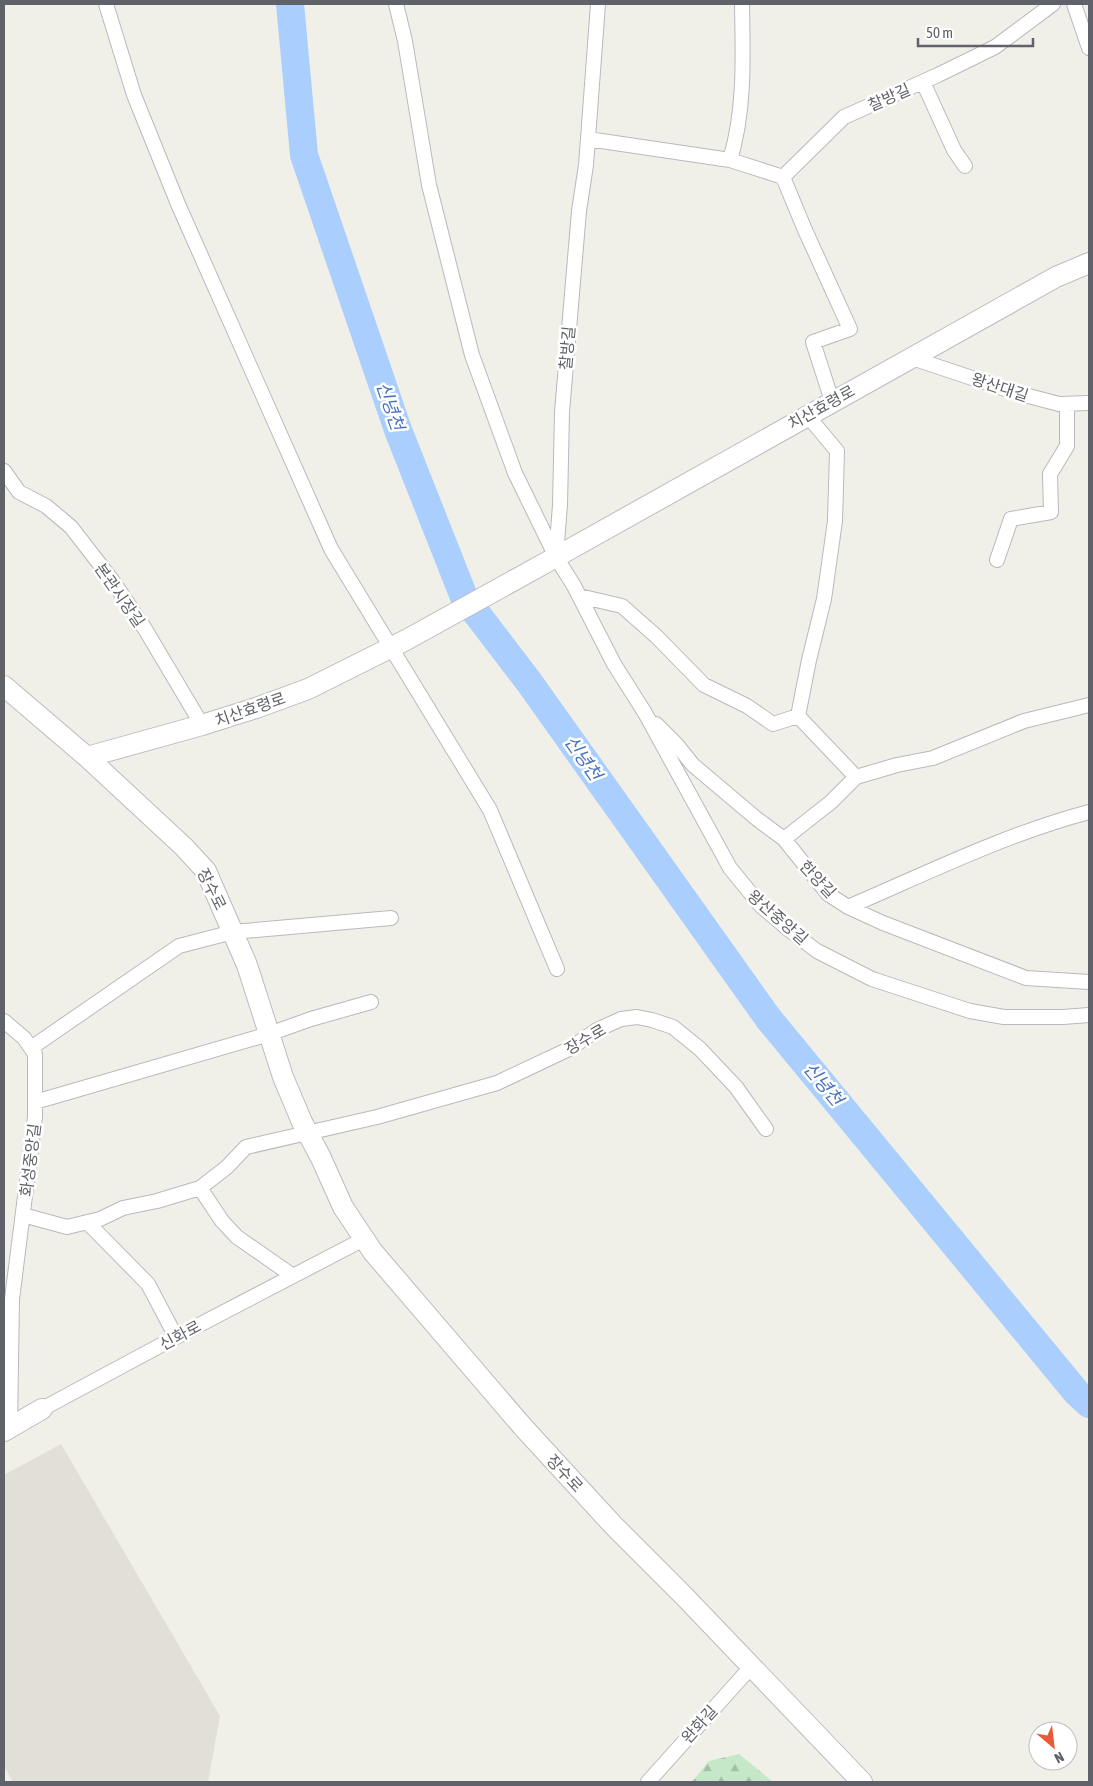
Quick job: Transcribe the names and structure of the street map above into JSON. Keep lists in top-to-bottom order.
{
  "streets": {
    "street": [
      "찰방길",
      "왕산대길",
      "치산효령로",
      "본관시장길",
      "한양길",
      "장수로",
      "왕산중앙길",
      "화성중앙길",
      "신화로",
      "완화길"
    ]
  },
  "crossings": [
    ["찰방길", "치산효령로"],
    ["찰방길", "왕산중앙길"],
    ["왕산대길", "치산효령로"],
    ["치산효령로", "본관시장길"],
    ["치산효령로", "장수로"],
    ["치산효령로", "왕산중앙길"],
    ["한양길", "왕산중앙길"],
    ["장수로", "화성중앙길"],
    ["장수로", "신화로"],
    ["장수로", "완화길"]
  ],
  "water": ["신녕천"],
  "scale_bar": "50 m",
  "north": "bottom right"
}
